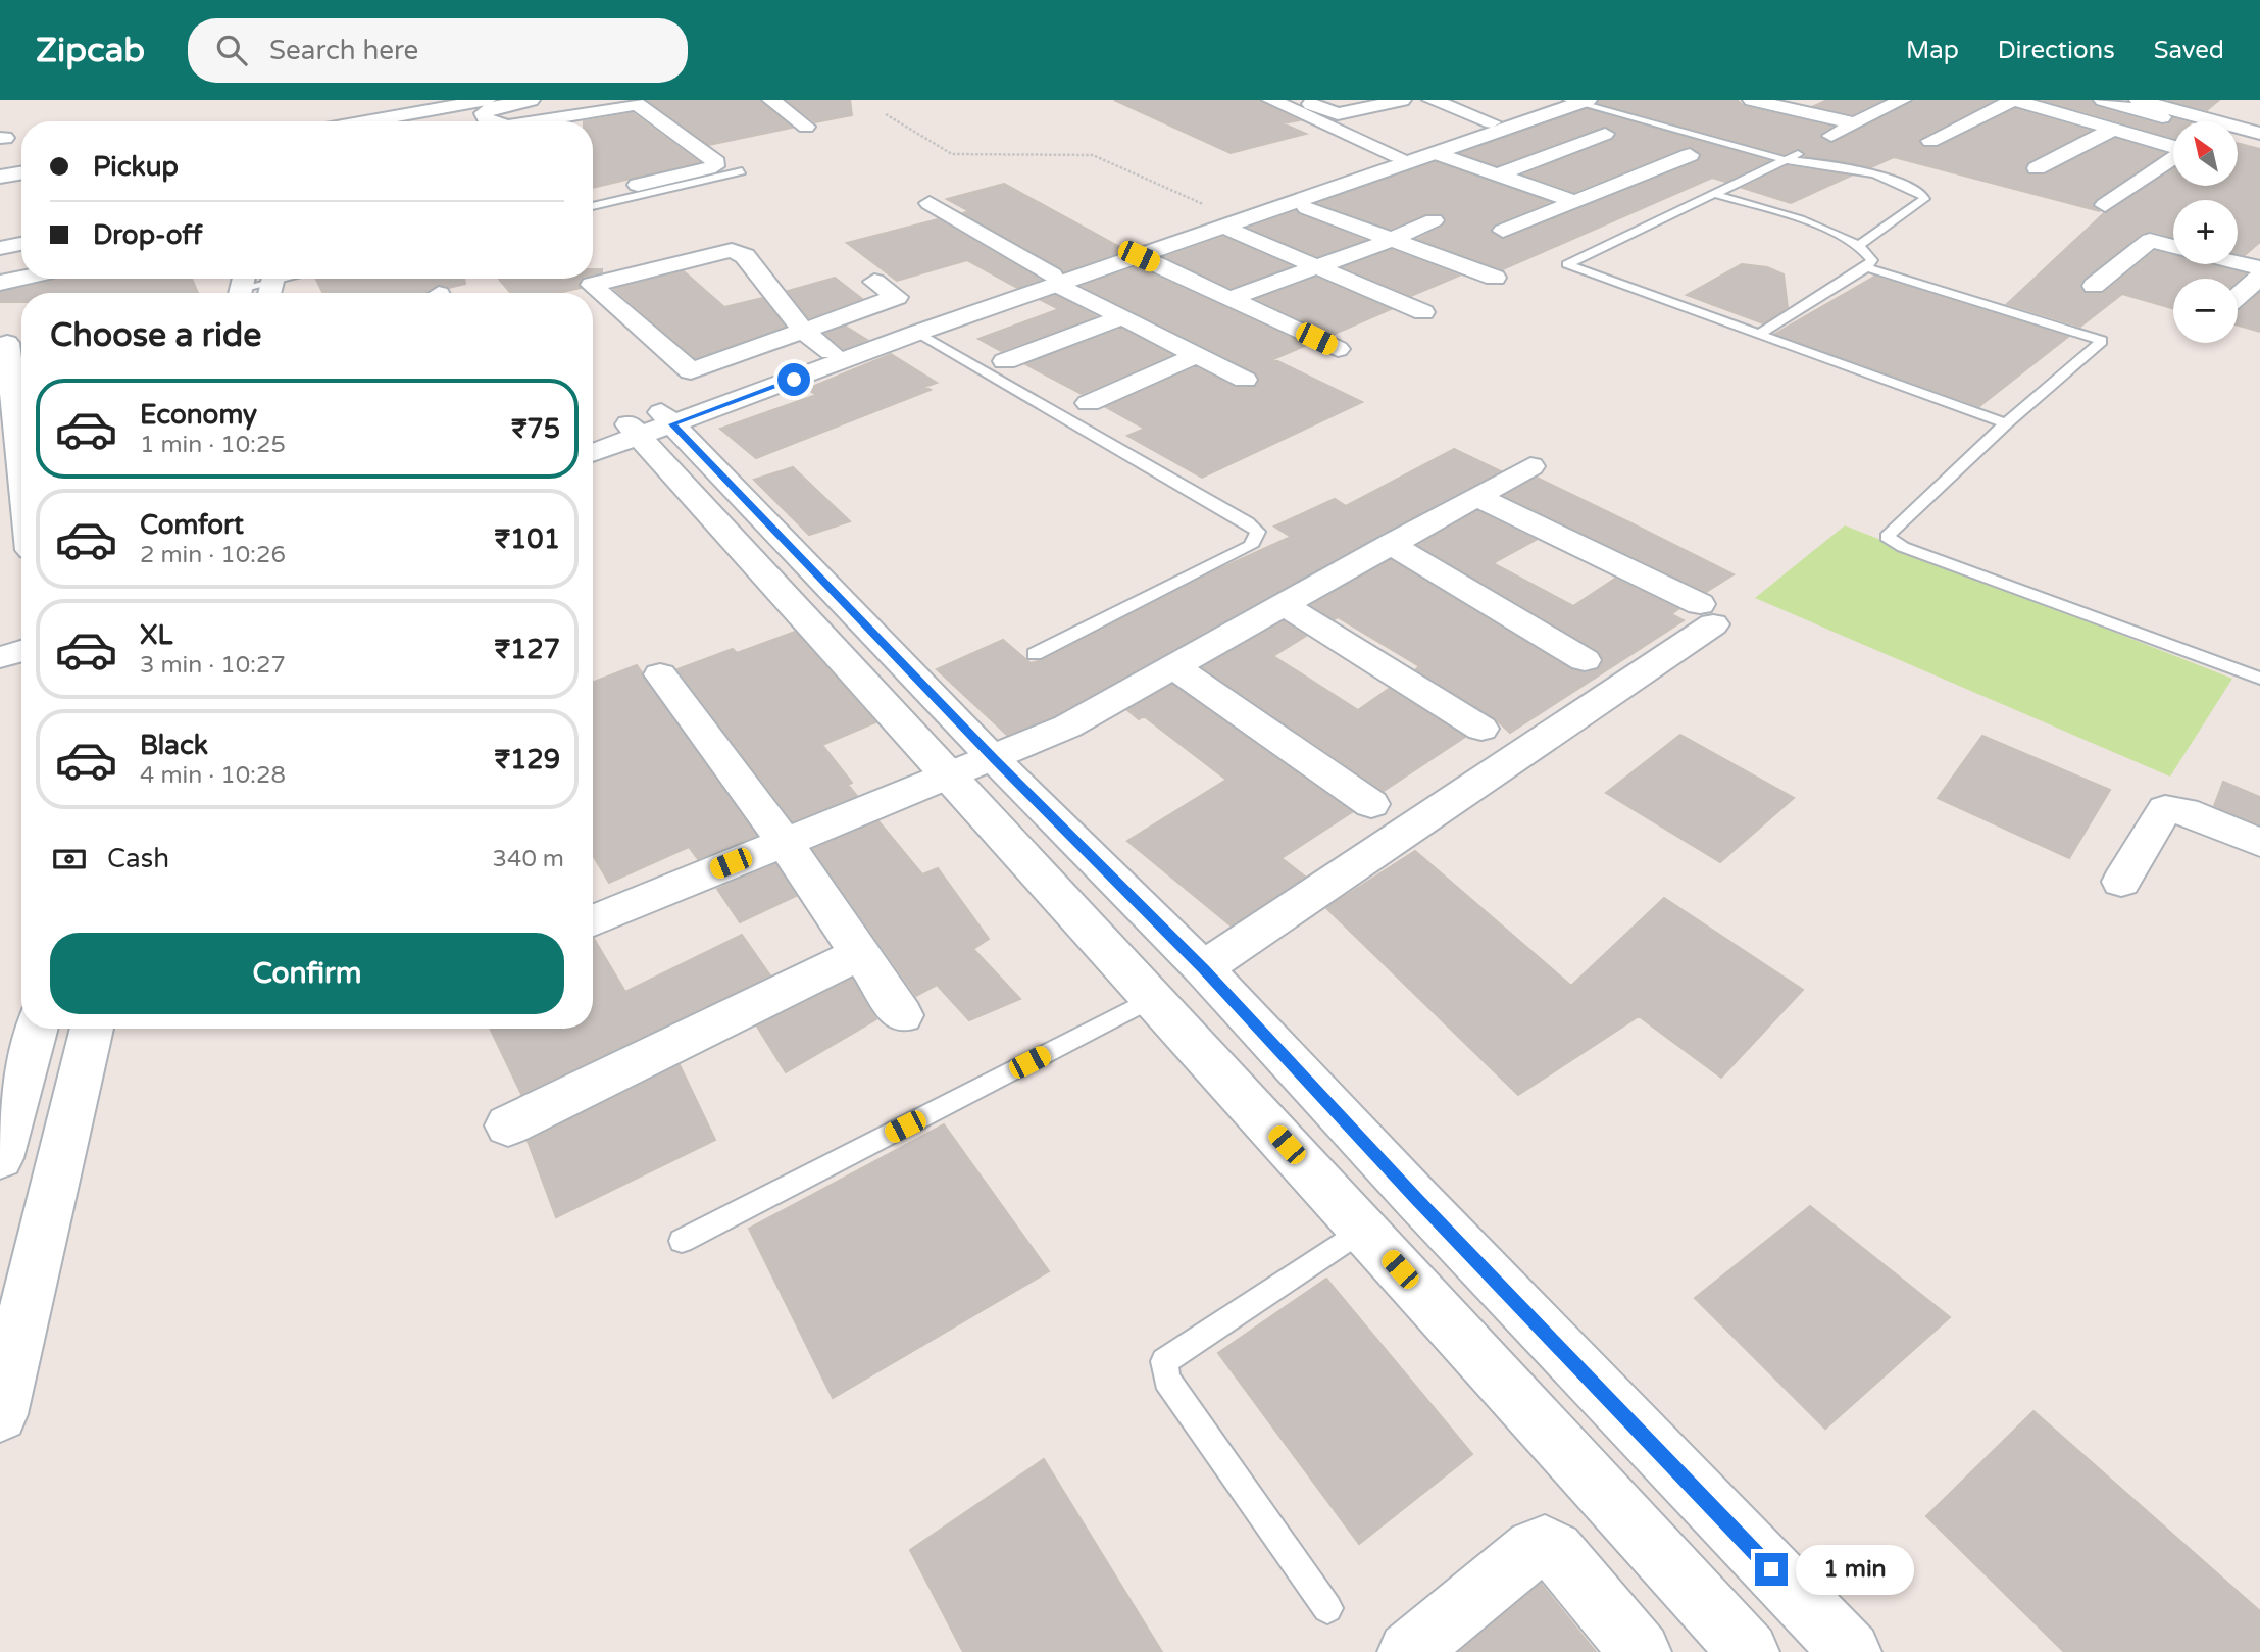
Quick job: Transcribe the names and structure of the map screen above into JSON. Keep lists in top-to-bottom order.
{
  "north": "top left",
  "page": {
    "header": "Zipcab",
    "search": "Search here",
    "nav": ["Map", "Directions", "Saved"],
    "map_buttons": ["+", "−"],
    "banner": ["Pickup", "Drop-off"],
    "heading": "Choose a ride",
    "list": [
      {
        "name": "Economy",
        "note": "1 min · 10:25",
        "value": "₹75"
      },
      {
        "name": "Comfort",
        "note": "2 min · 10:26",
        "value": "₹101"
      },
      {
        "name": "XL",
        "note": "3 min · 10:27",
        "value": "₹127"
      },
      {
        "name": "Black",
        "note": "4 min · 10:28",
        "value": "₹129"
      }
    ],
    "pay": ["Cash", "340 m"],
    "buttons": "Confirm",
    "bubble": "1 min"
  }
}
